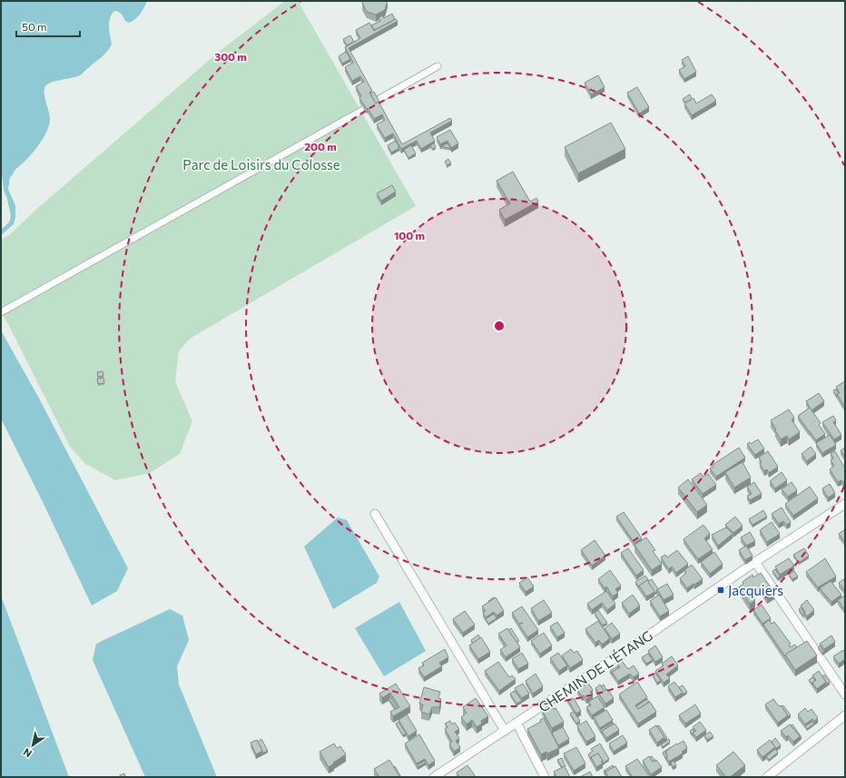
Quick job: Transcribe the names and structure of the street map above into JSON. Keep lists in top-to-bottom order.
{
  "streets": {
    "street": ["CHEMIN DE L'ÉTANG"]
  },
  "parks": ["Parc de Loisirs du Colosse"],
  "places": {
    "transit": ["Jacquiers"]
  },
  "scale_bar": "50 m",
  "north": "bottom left",
  "rings": ["300 m", "200 m", "100 m"]
}
